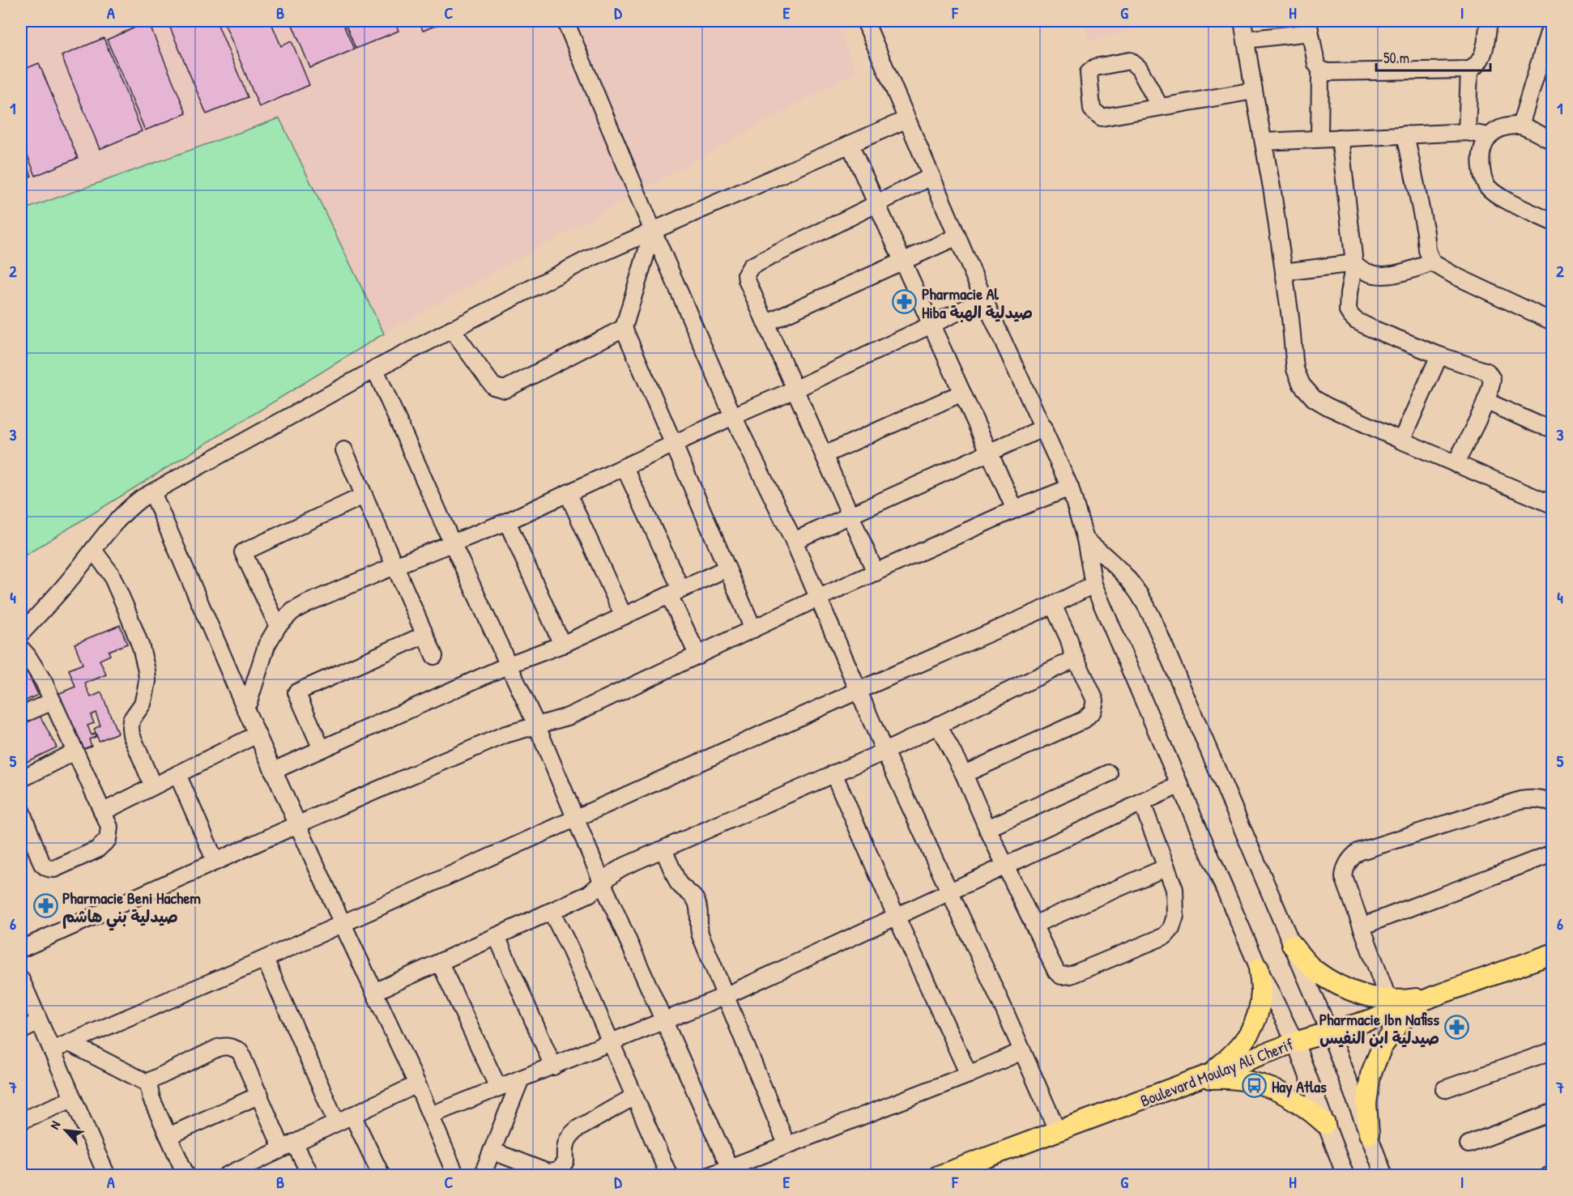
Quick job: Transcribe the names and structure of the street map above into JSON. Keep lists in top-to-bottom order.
{
  "streets": {
    "main road": ["Boulevard Moulay Ali Cherif"]
  },
  "places": {
    "pharmacy": ["Pharmacie Al Hiba صيدلية الهبة", "Pharmacie Beni Hachem صيدلية بني هاشم", "Pharmacie Ibn Nafiss صيدلية ابن النفيس"],
    "bus stop": ["Hay Atlas"]
  },
  "scale_bar": "50 m",
  "north": "top left",
  "grid": {
    "columns": [
      "A",
      "B",
      "C",
      "D",
      "E",
      "F",
      "G",
      "H",
      "I"
    ],
    "rows": [
      "1",
      "2",
      "3",
      "4",
      "5",
      "6",
      "7"
    ]
  }
}
